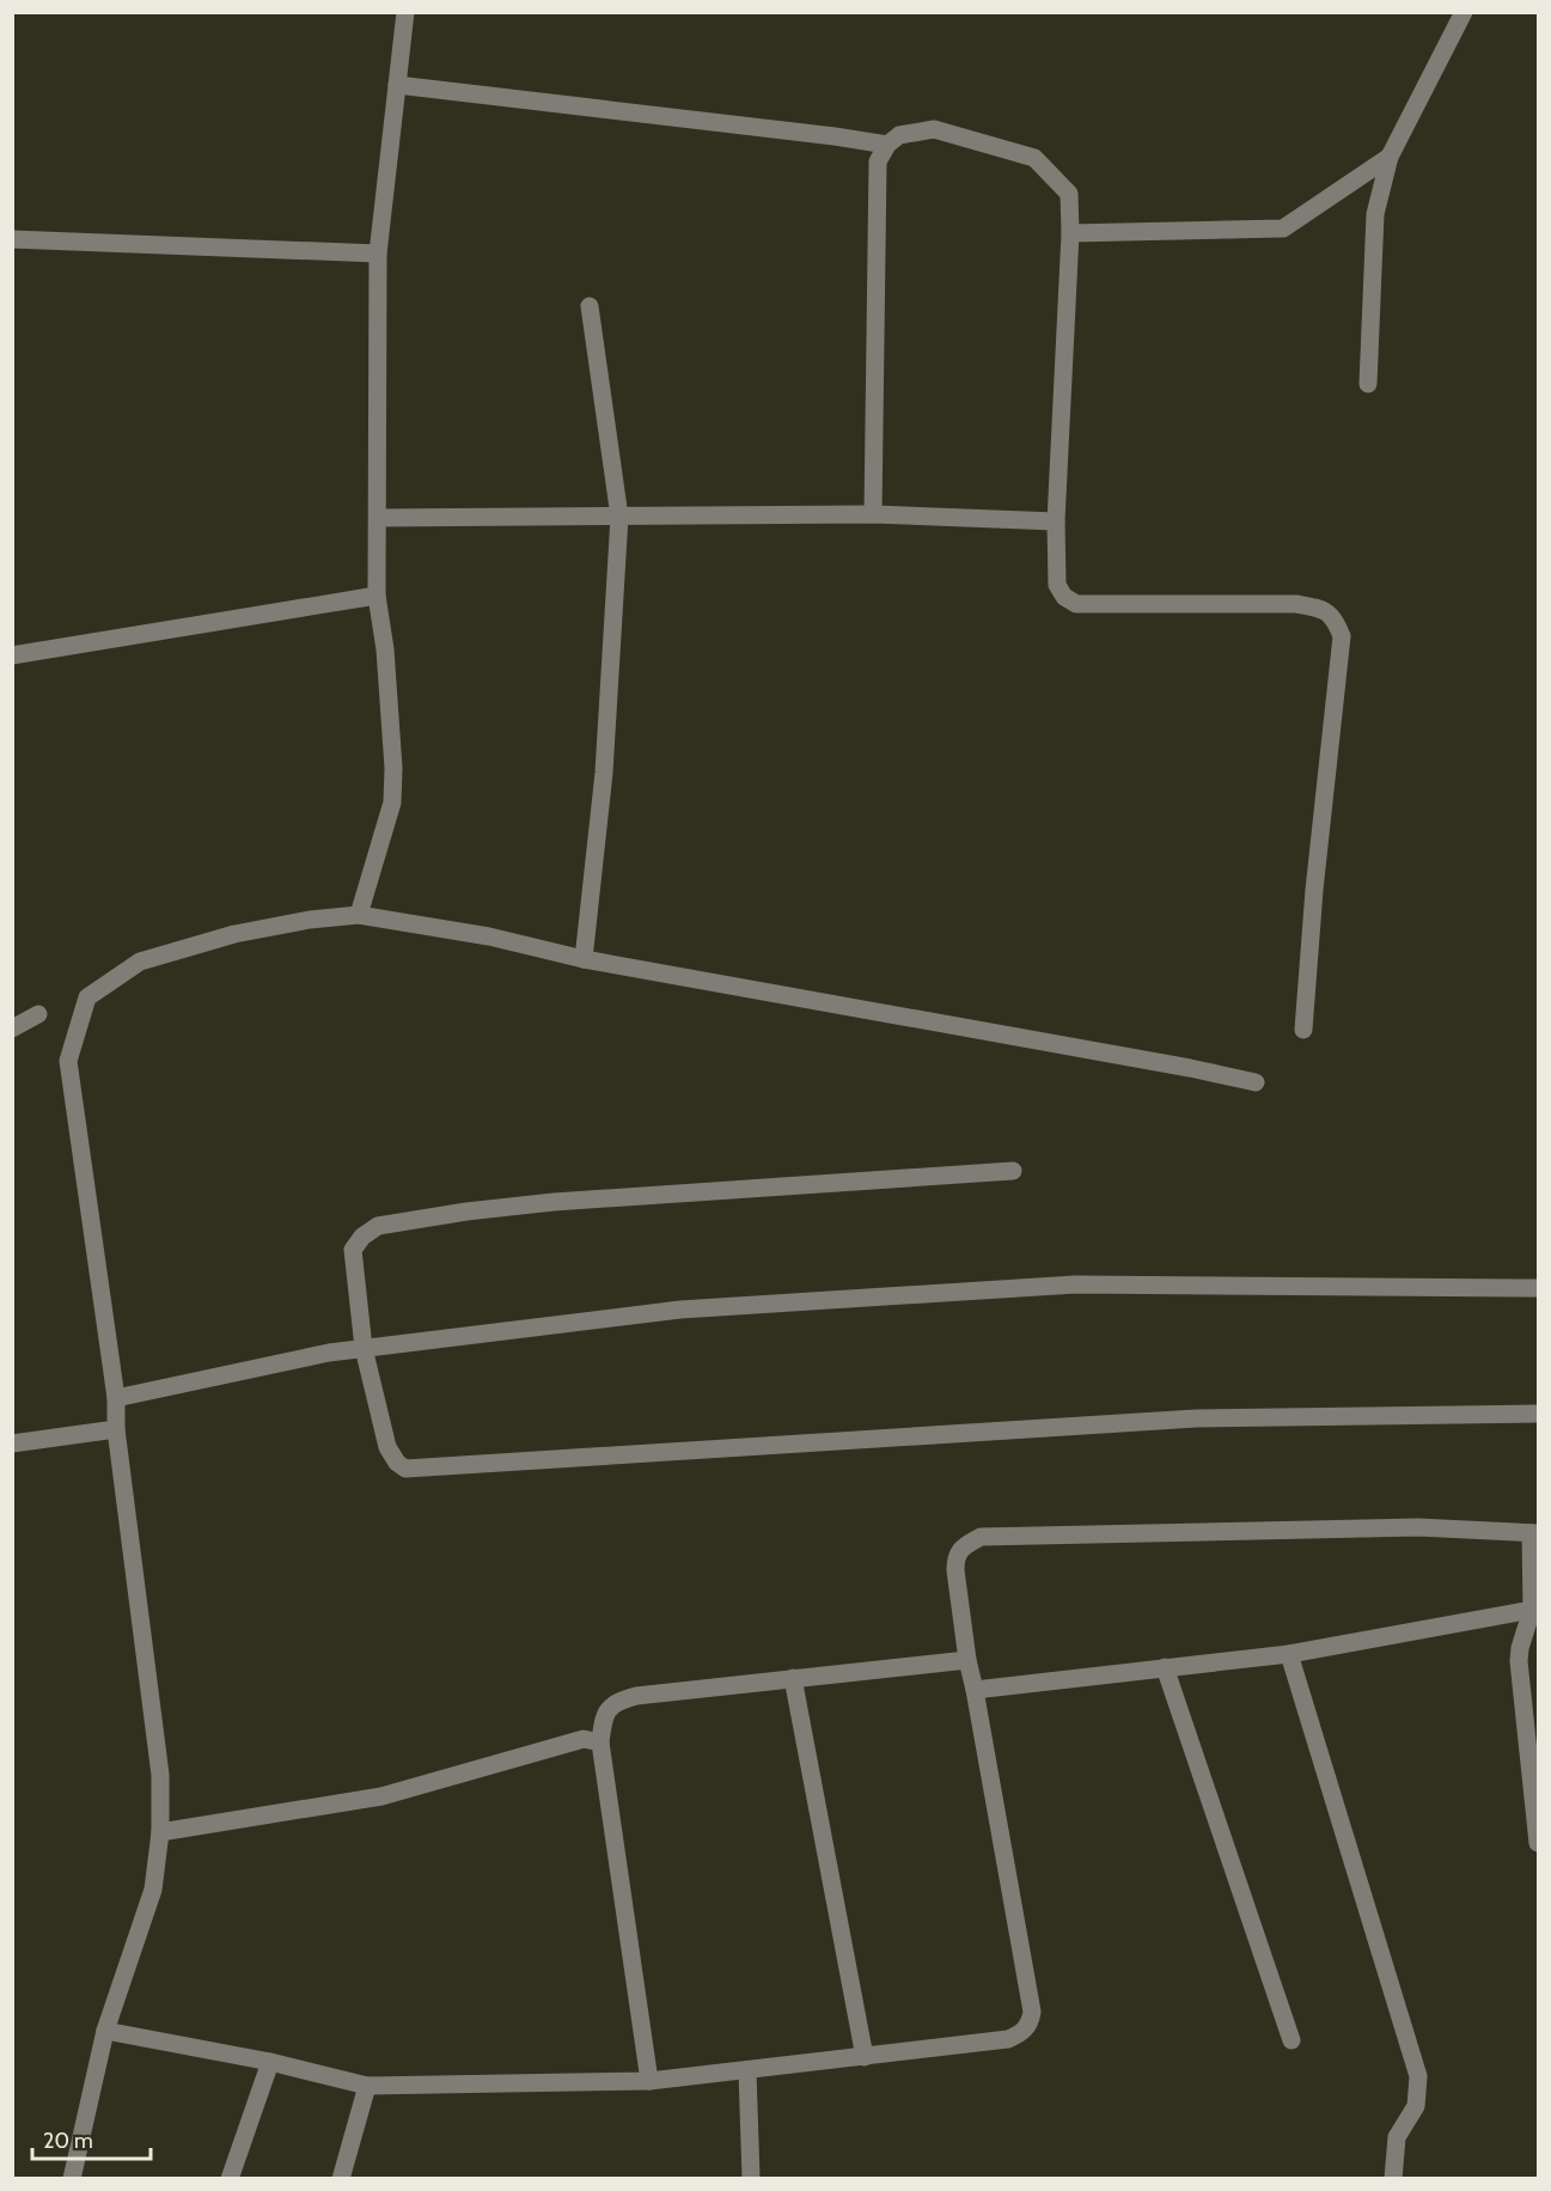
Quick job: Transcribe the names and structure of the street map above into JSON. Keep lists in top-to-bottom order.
{
  "scale_bar": "20 m"
}
